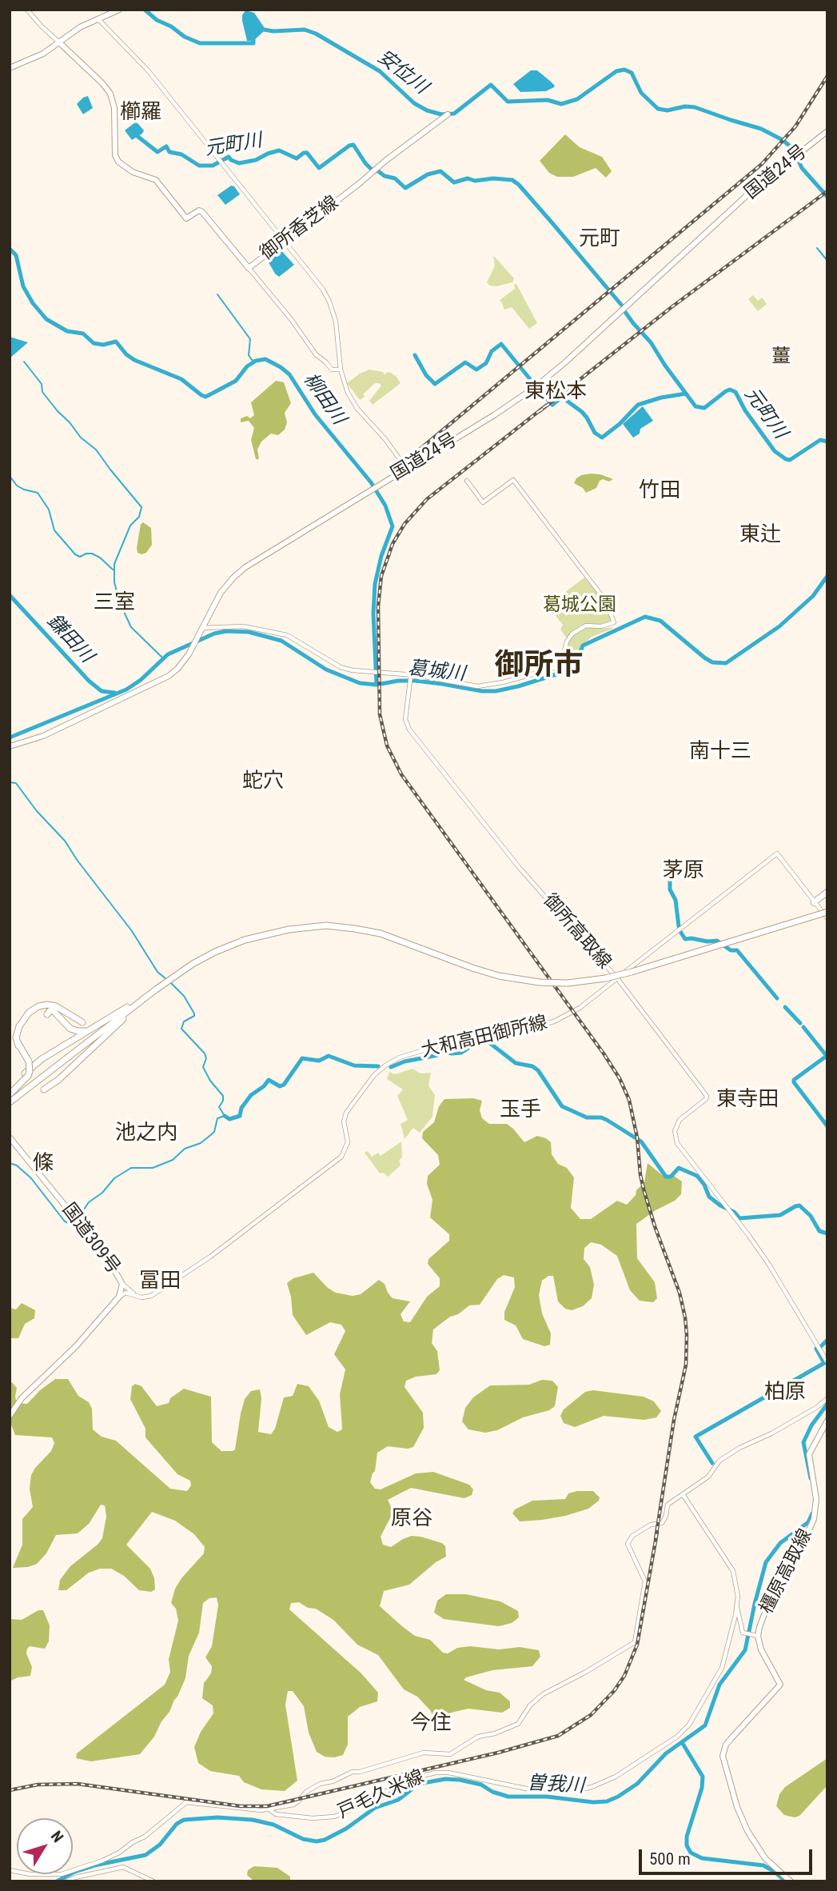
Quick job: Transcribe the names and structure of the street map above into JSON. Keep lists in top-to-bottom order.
{
  "streets": {
    "main road": [
      "国道24号",
      "御所香芝線",
      "御所高取線",
      "大和高田御所線",
      "国道309号",
      "橿原高取線",
      "戸毛久米線"
    ]
  },
  "crossings": [
    ["御所高取線", "大和高田御所線"],
    ["大和高田御所線", "国道309号"]
  ],
  "districts": [
    "櫛羅",
    "元町",
    "薑",
    "東松本",
    "竹田",
    "東辻",
    "三室",
    "御所市",
    "南十三",
    "蛇穴",
    "茅原",
    "東寺田",
    "玉手",
    "池之内",
    "條",
    "冨田",
    "柏原",
    "原谷",
    "今住"
  ],
  "water": [
    "安位川",
    "元町川",
    "柳田川",
    "鎌田川",
    "葛城川",
    "曽我川"
  ],
  "parks": ["葛城公園"],
  "scale_bar": "500 m",
  "north": "top right"
}
